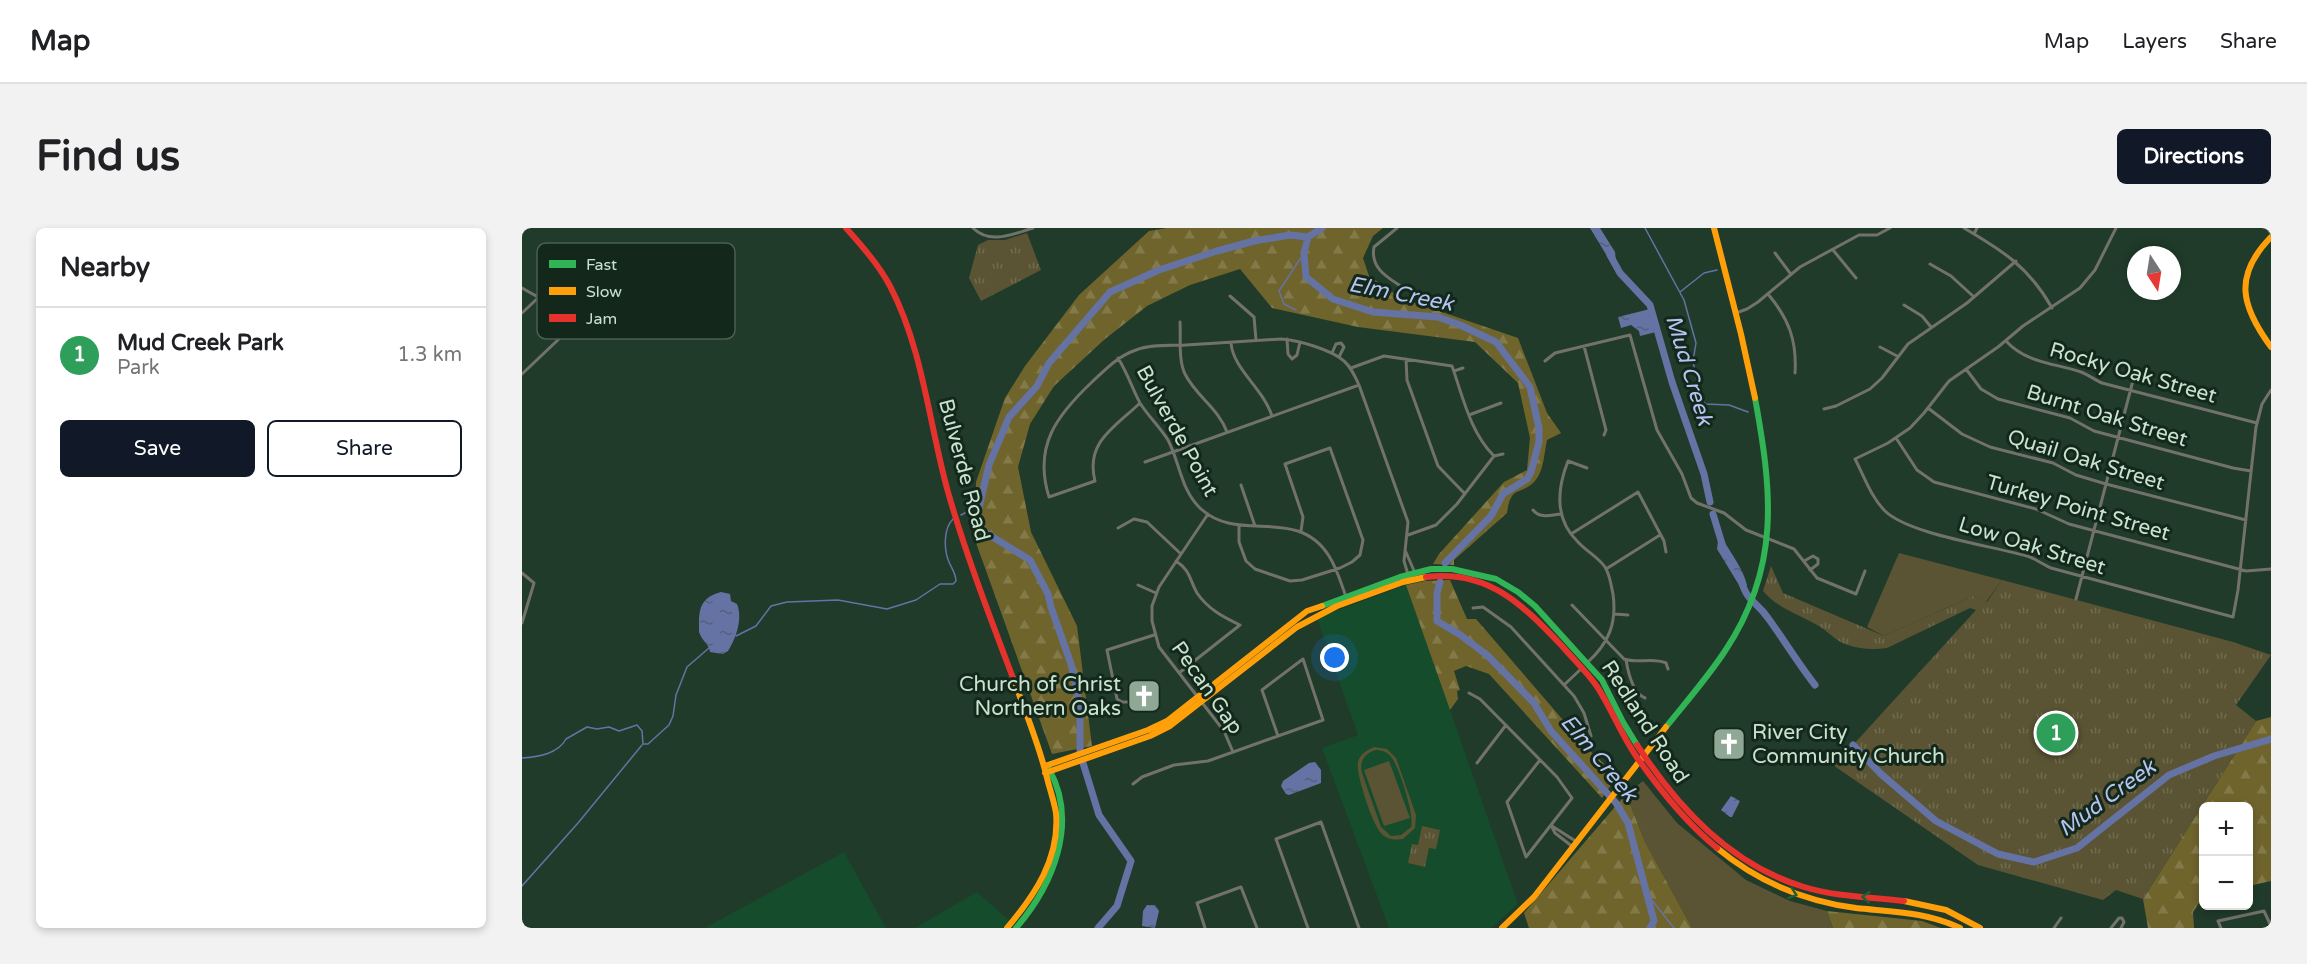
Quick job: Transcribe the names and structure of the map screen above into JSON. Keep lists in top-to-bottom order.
{
  "streets": {
    "main road": ["Bulverde Road", "Redland Road"],
    "street": [
      "Rocky Oak Street",
      "Burnt Oak Street",
      "Bulverde Point",
      "Quail Oak Street",
      "Turkey Point Street",
      "Low Oak Street",
      "Pecan Gap"
    ]
  },
  "crossings": [
    ["Bulverde Point", "Pecan Gap"],
    ["Bulverde Point", "Redland Road"],
    ["Bulverde Road", "Redland Road"],
    ["Turkey Point Street", "Low Oak Street"],
    ["Pecan Gap", "Redland Road"]
  ],
  "water": ["Elm Creek", "Mud Creek"],
  "places": {
    "church": ["Church of Christ Northern Oaks", "River City Community Church"]
  },
  "legend": ["Fast", "Slow", "Jam"],
  "north": "bottom",
  "page": {
    "header": "Map",
    "nav": ["Map", "Layers", "Share"],
    "buttons": [
      "Directions",
      ["Save", "Share"]
    ],
    "title": "Find us",
    "heading": "Nearby",
    "list": [
      {
        "mark": "1",
        "name": "Mud Creek Park",
        "note": "Park",
        "value": "1.3 km"
      }
    ],
    "pins": "1",
    "map_buttons": ["+", "−"]
  }
}
